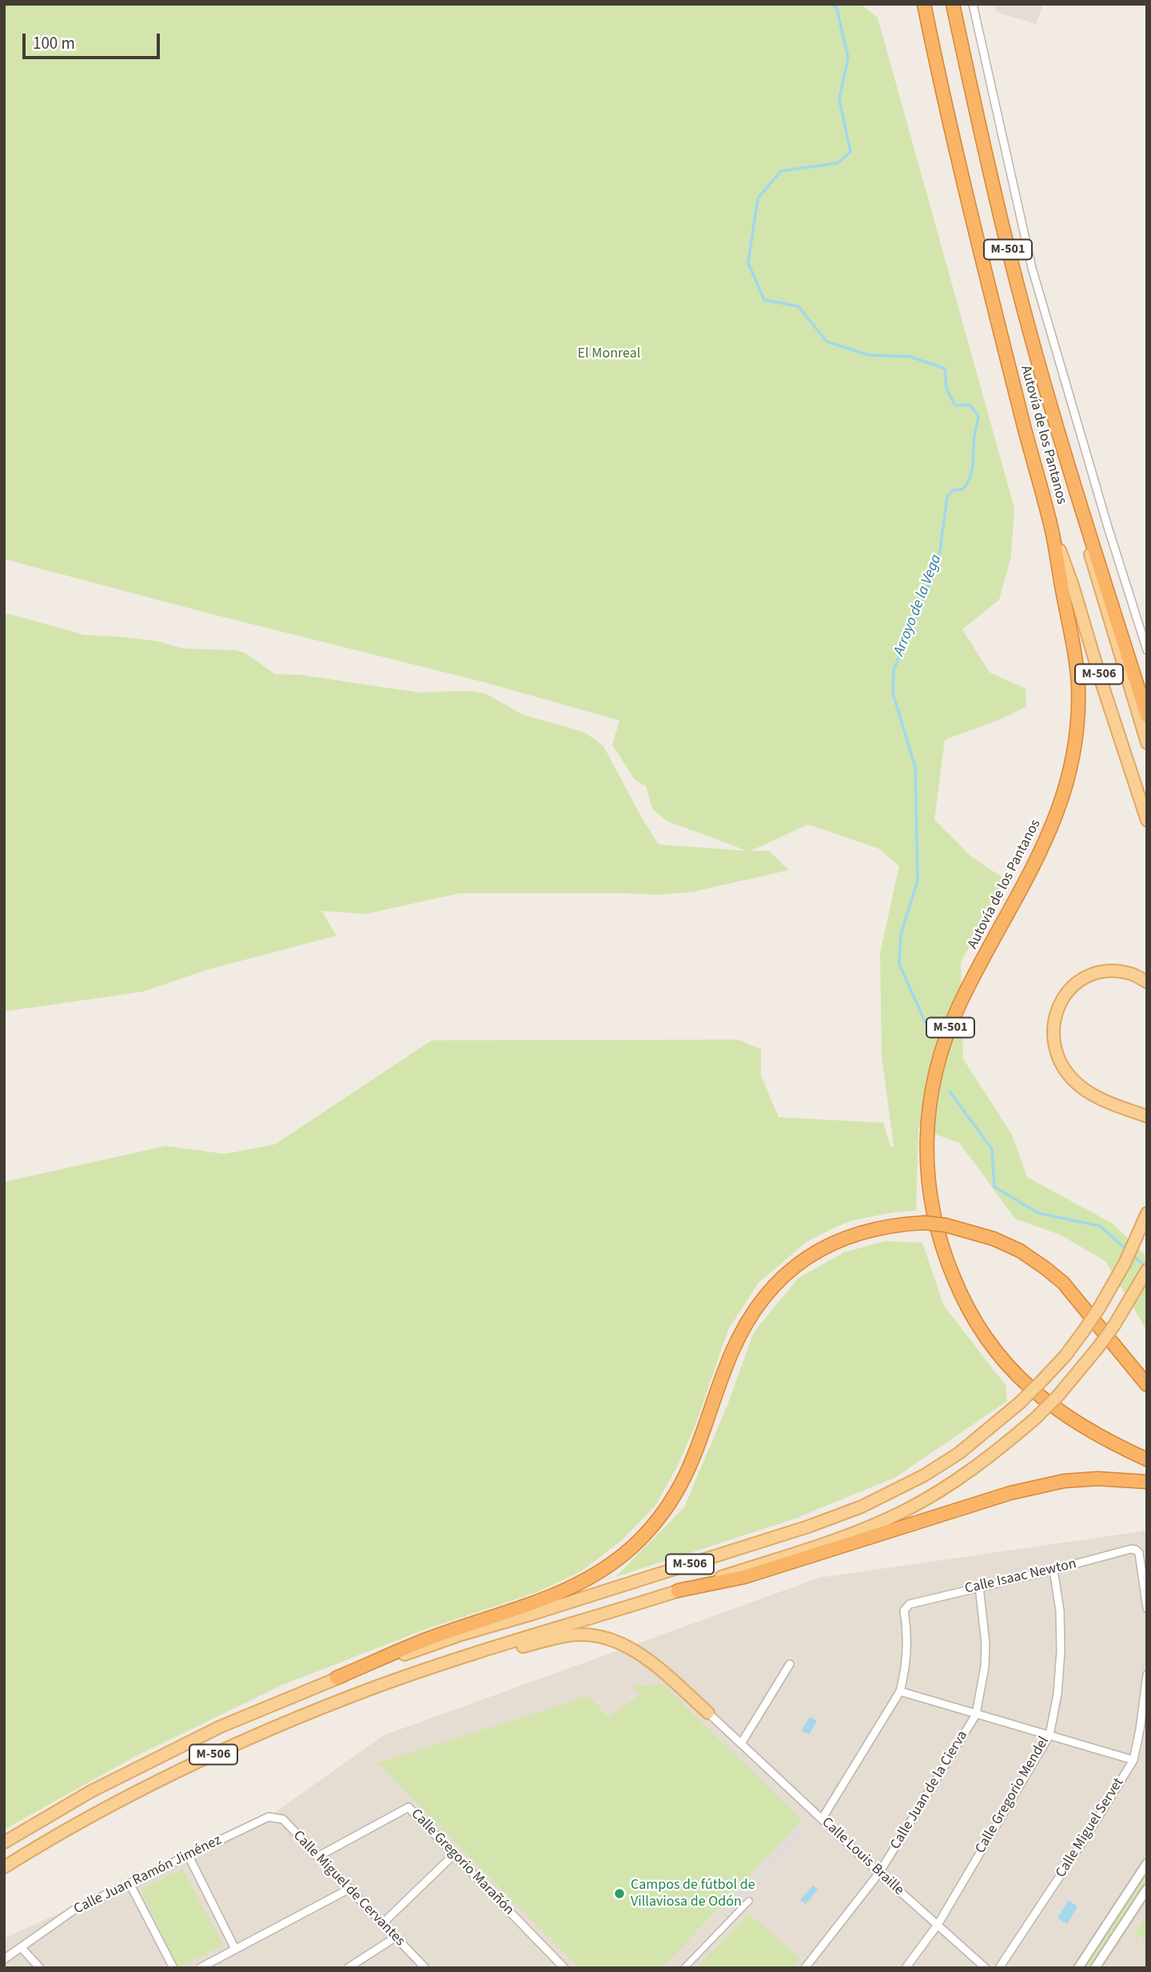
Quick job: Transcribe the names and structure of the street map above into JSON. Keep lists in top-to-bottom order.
{
  "streets": {
    "highway": ["M-501", "Autovía de los Pantanos"],
    "main road": ["M-506"],
    "street": [
      "Calle Isaac Newton",
      "Calle Juan de la Cierva",
      "Calle Gregorio Mendel",
      "Calle Miguel Servet",
      "Calle Louis Braille",
      "Calle Gregorio Marañón",
      "Calle Juan Ramón Jiménez",
      "Calle Miguel de Cervantes"
    ]
  },
  "crossings": [
    ["Autovía de los Pantanos", "M-506"],
    ["Calle Isaac Newton", "Calle Juan de la Cierva"],
    ["Calle Isaac Newton", "Calle Gregorio Mendel"],
    ["Calle Juan de la Cierva", "Calle Louis Braille"],
    ["Calle Gregorio Mendel", "Calle Louis Braille"],
    ["Calle Gregorio Marañón", "Calle Miguel de Cervantes"],
    ["Calle Juan Ramón Jiménez", "Calle Miguel de Cervantes"]
  ],
  "water": ["Arroyo de la Vega"],
  "parks": ["El Monreal"],
  "places": ["Campos de fútbol de Villaviosa de Odón"],
  "scale_bar": "100 m"
}
